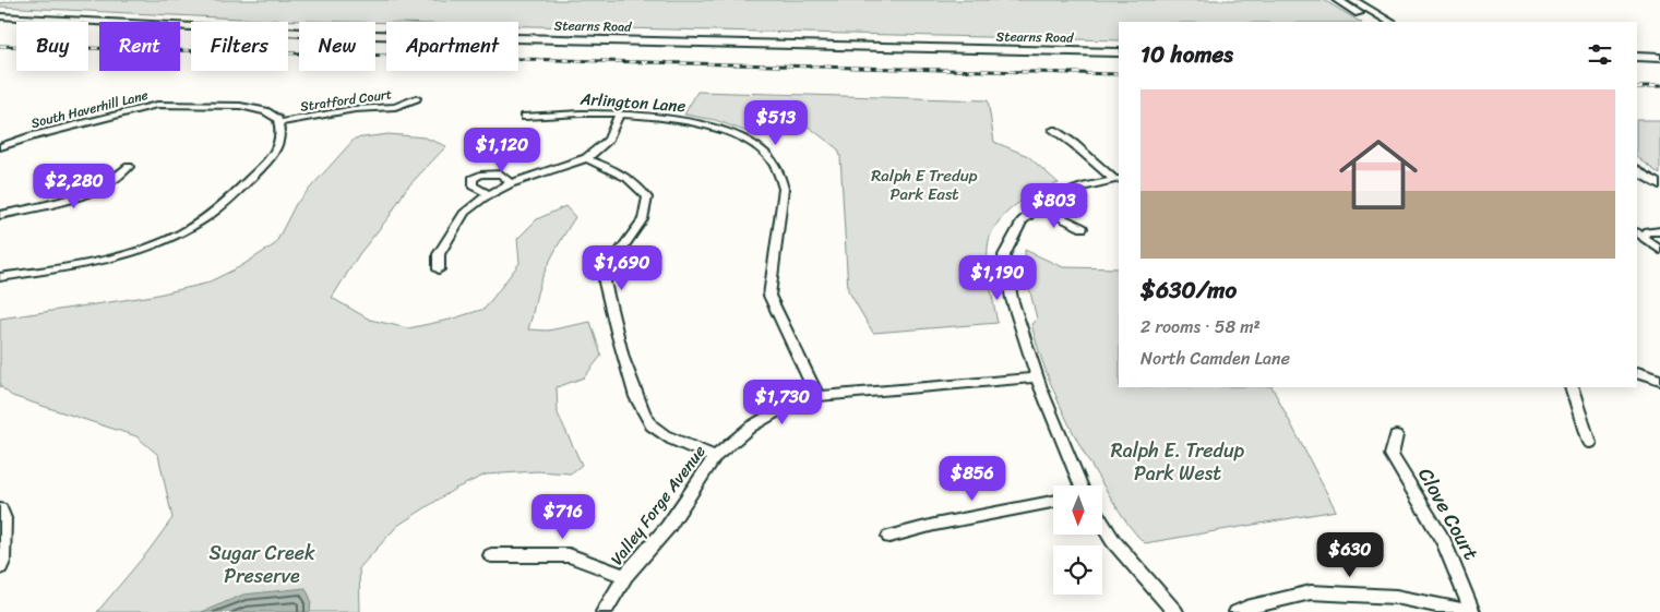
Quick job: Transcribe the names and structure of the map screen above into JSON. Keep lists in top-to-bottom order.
{
  "streets": {
    "main road": ["Stearns Road"],
    "street": [
      "Stratford Court",
      "Arlington Lane",
      "South Haverhill Lane",
      "Valley Forge Avenue",
      "Clove Court"
    ]
  },
  "crossings": [
    ["Stratford Court", "South Haverhill Lane"],
    ["Arlington Lane", "Valley Forge Avenue"]
  ],
  "parks": ["Ralph E Tredup Park East", "Ralph E. Tredup Park West", "Sugar Creek Preserve"],
  "north": "bottom",
  "page": {
    "chip": [
      "Buy",
      "Rent",
      "Filters",
      "New",
      "Apartment"
    ],
    "heading": "10 homes",
    "list": [
      {
        "name": "$630/mo",
        "note": "2 rooms · 58 m² · North Camden Lane"
      }
    ],
    "price": [
      "$513",
      "$1,120",
      "$2,280",
      "$803",
      "$1,690",
      "$1,190",
      "$1,730",
      "$856",
      "$716",
      "$630"
    ]
  }
}
